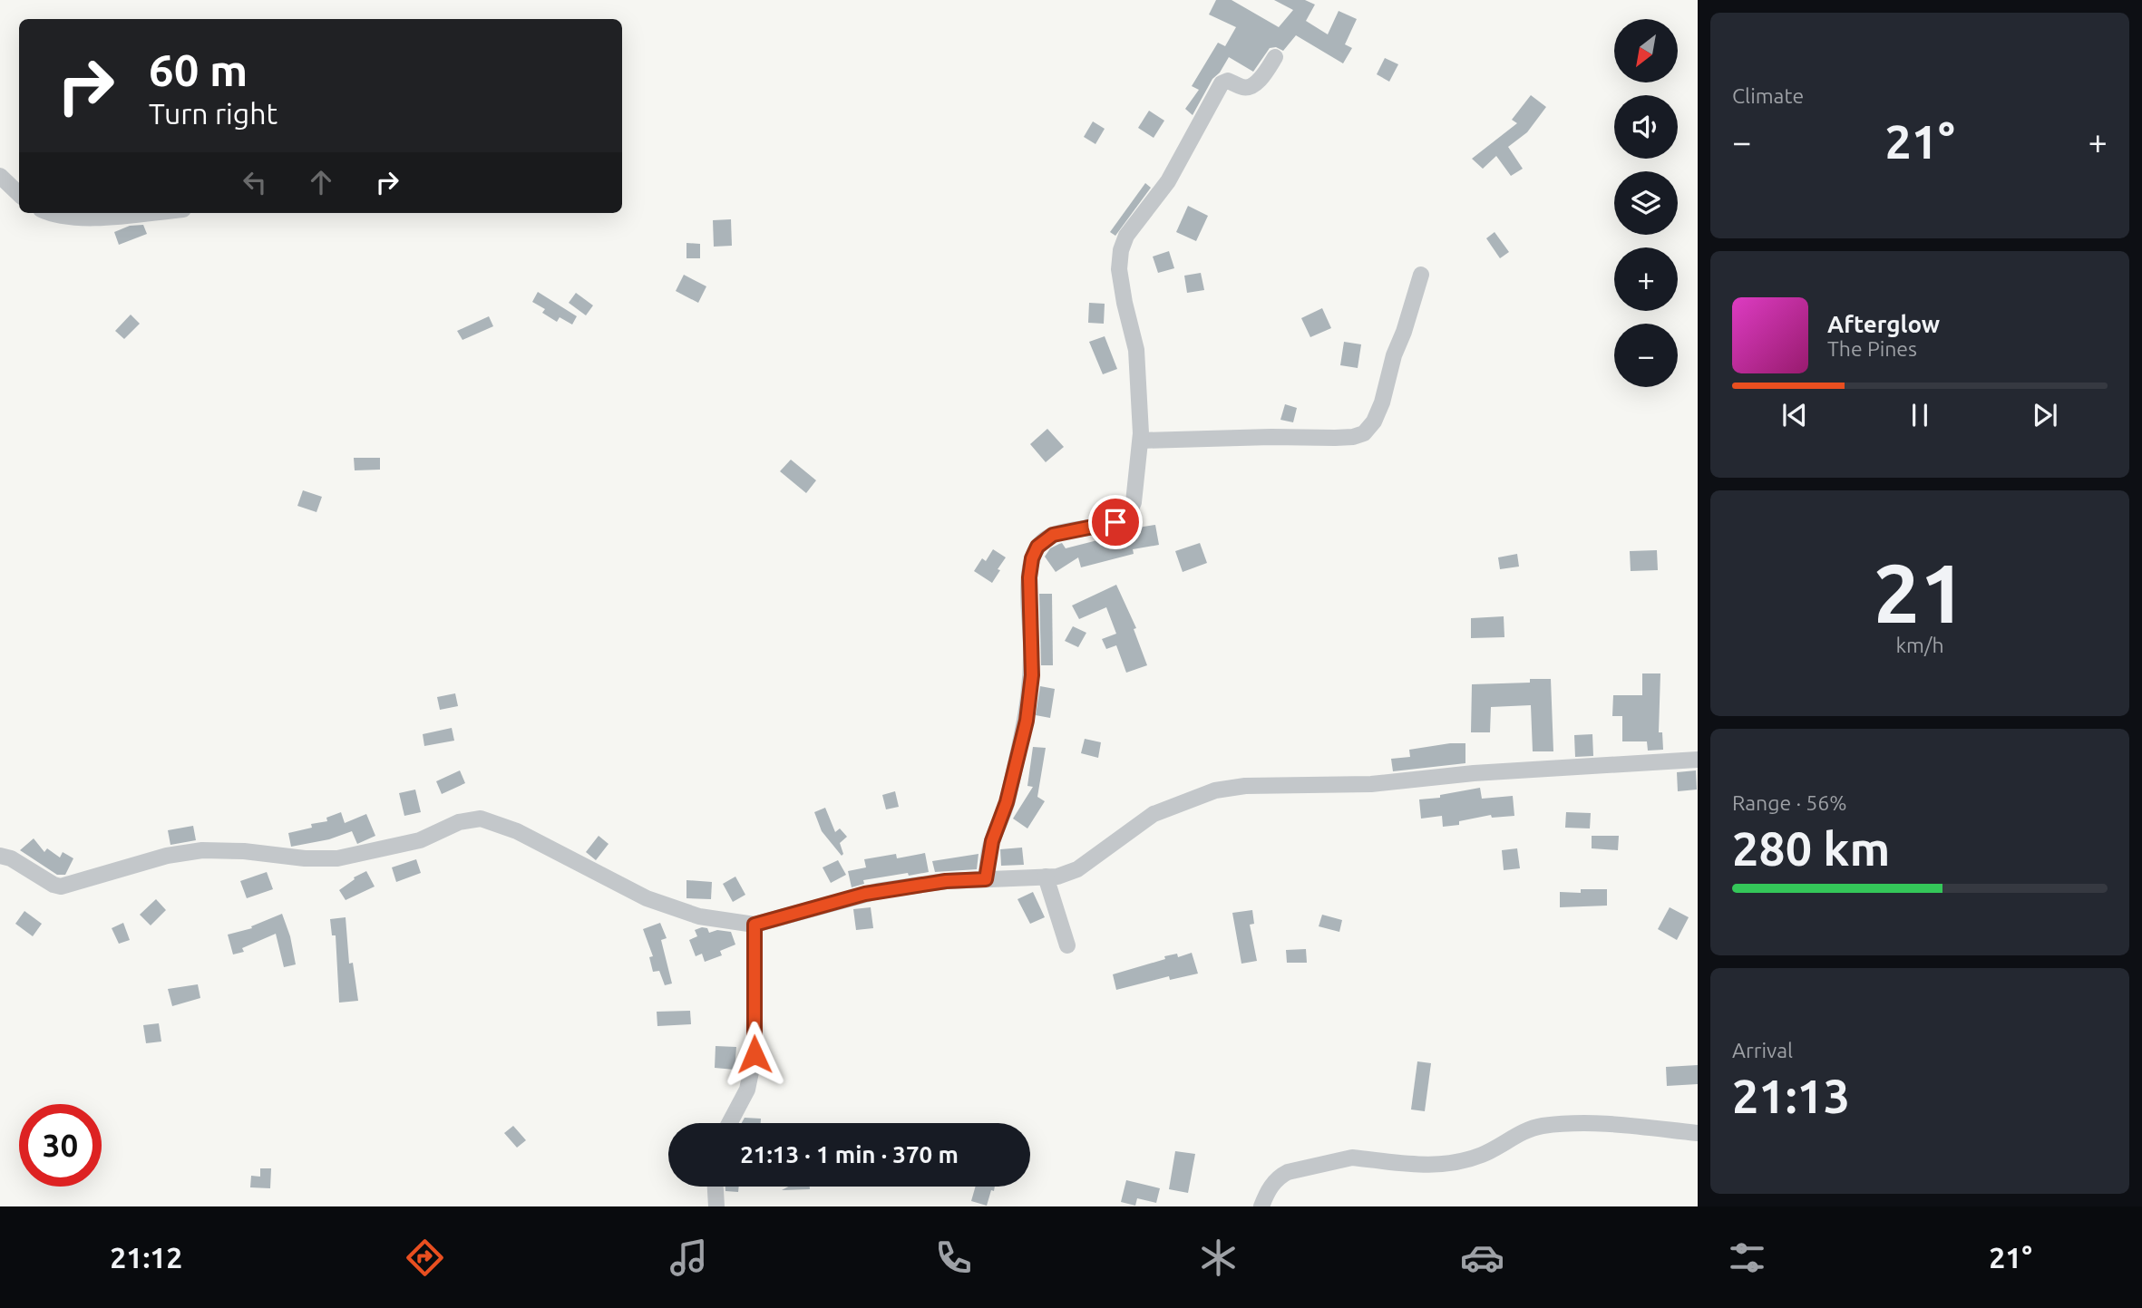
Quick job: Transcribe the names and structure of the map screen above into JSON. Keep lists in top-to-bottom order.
{
  "north": "bottom left",
  "page": {
    "tile": [
      "Climate",
      ["21", "km/h"],
      ["Range · 56%", "280 km"],
      ["Arrival", "21:13"]
    ],
    "map_buttons": ["+", "−"],
    "turn": ["60 m", "Turn right"],
    "heat": ["−", "21°", "+"],
    "song": ["Afterglow", "The Pines"],
    "limit": "30",
    "trip": "21:13 · 1 min · 370 m",
    "tabs": ["21:12", "21°"]
  }
}
